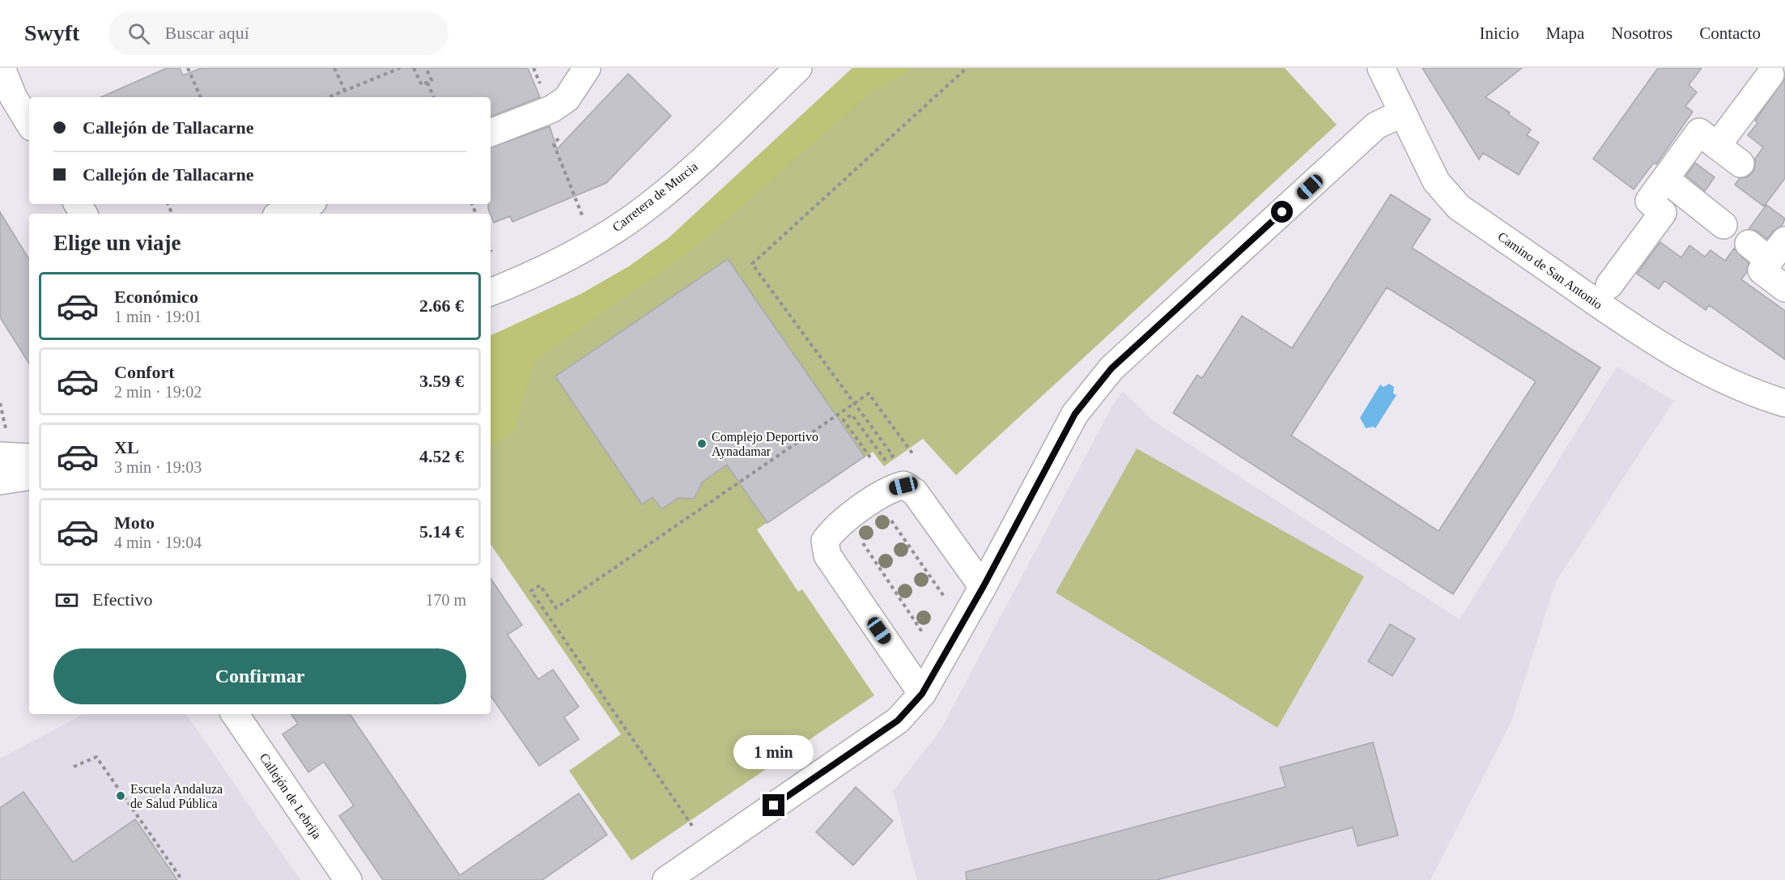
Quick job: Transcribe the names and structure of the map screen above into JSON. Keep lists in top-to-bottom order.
{
  "streets": {
    "street": ["Carretera de Murcia", "Camino de San Antonio", "Callejón de Lebrija"]
  },
  "places": ["Complejo Deportivo Aynadamar", "Escuela Andaluza de Salud Pública"],
  "page": {
    "header": "Swyft",
    "search": "Buscar aquí",
    "nav": [
      "Inicio",
      "Mapa",
      "Nosotros",
      "Contacto"
    ],
    "banner": ["Callejón de Tallacarne", "Callejón de Tallacarne"],
    "heading": "Elige un viaje",
    "list": [
      {
        "name": "Económico",
        "note": "1 min · 19:01",
        "value": "2.66 €"
      },
      {
        "name": "Confort",
        "note": "2 min · 19:02",
        "value": "3.59 €"
      },
      {
        "name": "XL",
        "note": "3 min · 19:03",
        "value": "4.52 €"
      },
      {
        "name": "Moto",
        "note": "4 min · 19:04",
        "value": "5.14 €"
      }
    ],
    "pay": ["Efectivo", "170 m"],
    "buttons": "Confirmar",
    "bubble": "1 min"
  }
}
